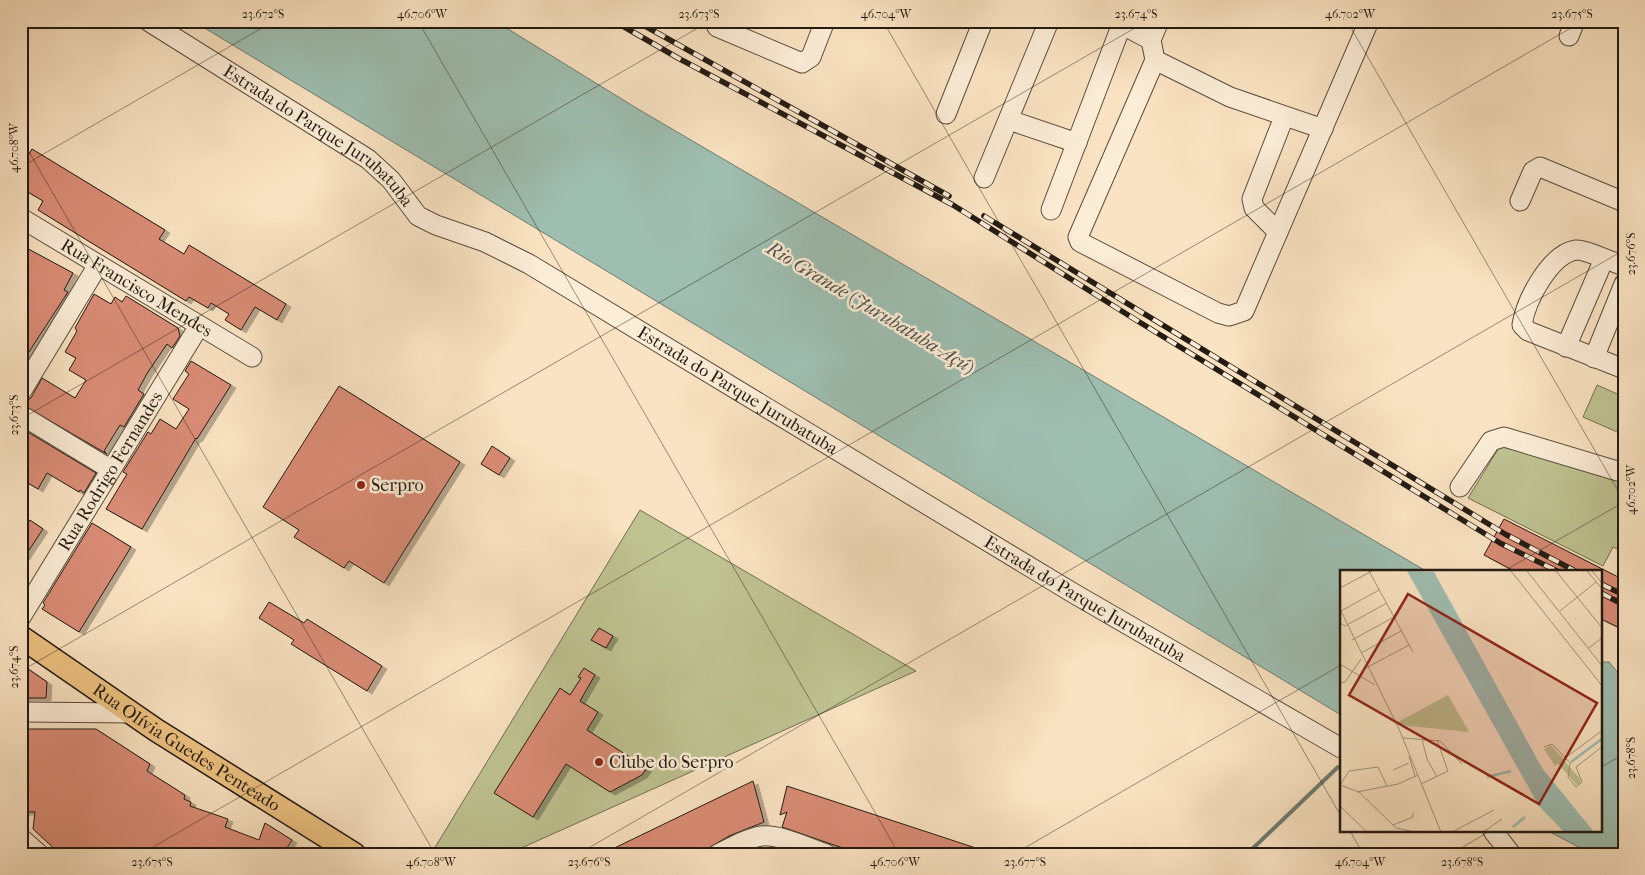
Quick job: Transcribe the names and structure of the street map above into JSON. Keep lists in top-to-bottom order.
{
  "streets": {
    "main road": ["Rua Olívia Guedes Penteado"],
    "street": ["Estrada do Parque Jurubatuba", "Rua Francisco Mendes", "Rua Rodrigo Fernandes"]
  },
  "crossings": [
    ["Rua Francisco Mendes", "Rua Rodrigo Fernandes"]
  ],
  "water": ["Rio Grande (Jurubatuba-Açú)"],
  "places": ["Serpro", "Clube do Serpro"],
  "coordinates": [
    "23.672°S",
    "46.706°W",
    "23.673°S",
    "46.704°W",
    "23.674°S",
    "46.702°W",
    "23.675°S",
    "46.708°W",
    "23.676°S",
    "23.678°S",
    "23.677°S"
  ]
}
